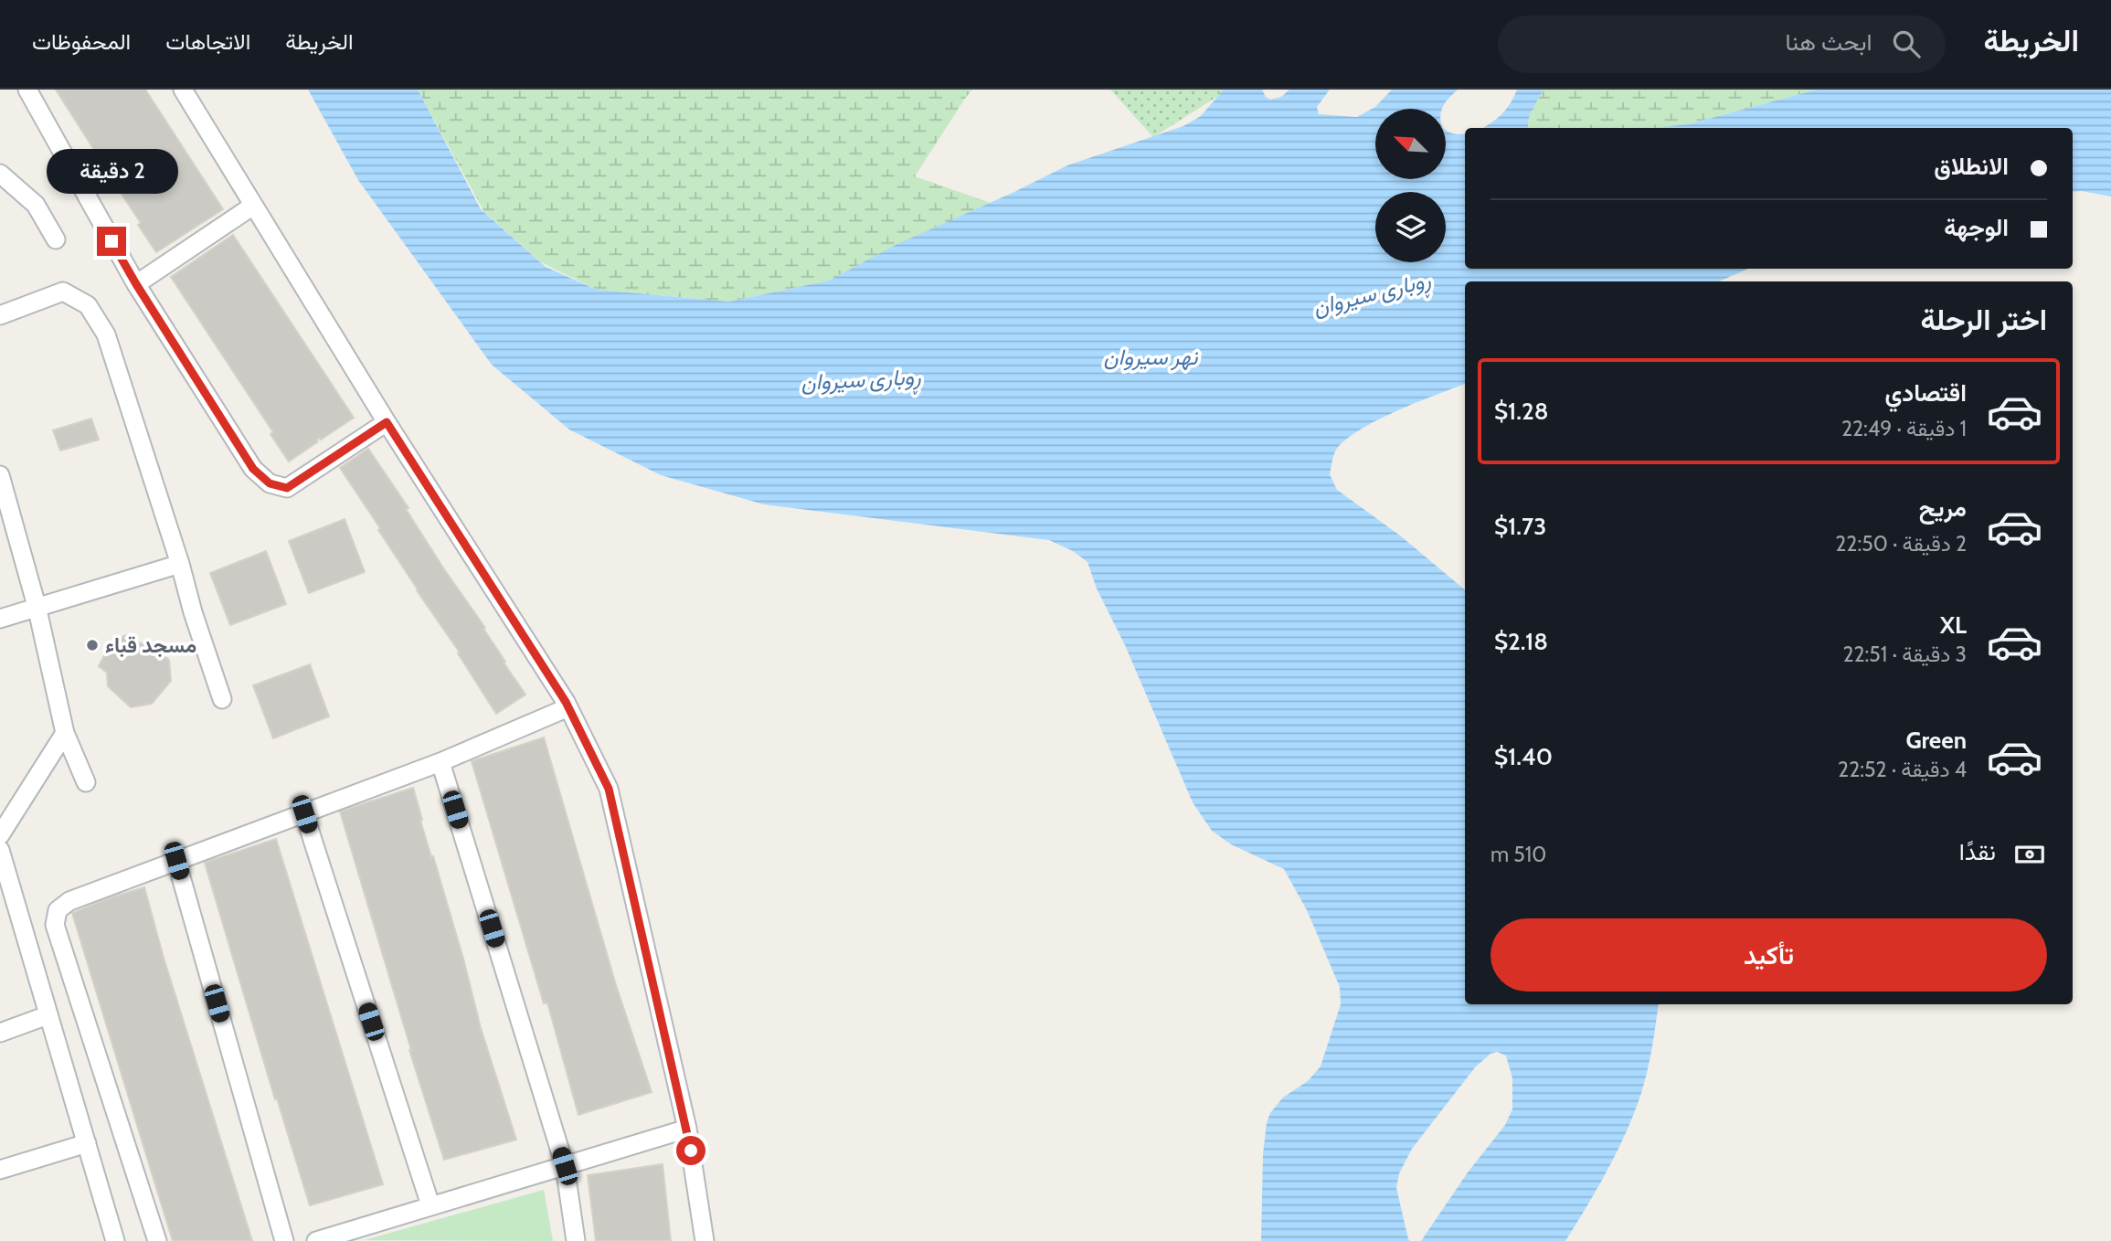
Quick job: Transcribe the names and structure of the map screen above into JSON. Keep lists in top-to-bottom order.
{
  "water": ["ڕوباری سیروان", "نهر سیروان"],
  "places": ["مسجد قباء"],
  "north": "top left",
  "page": {
    "header": "الخريطة",
    "search": "ابحث هنا",
    "nav": ["الخريطة", "الاتجاهات", "المحفوظات"],
    "banner": ["الانطلاق", "الوجهة"],
    "bubble": "2 دقيقة",
    "heading": "اختر الرحلة",
    "list": [
      {
        "name": "اقتصادي",
        "note": "1 دقيقة · 22:49",
        "value": "$1.28"
      },
      {
        "name": "مريح",
        "note": "2 دقيقة · 22:50",
        "value": "$1.73"
      },
      {
        "name": "XL",
        "note": "3 دقيقة · 22:51",
        "value": "$2.18"
      },
      {
        "name": "Green",
        "note": "4 دقيقة · 22:52",
        "value": "$1.40"
      }
    ],
    "pay": ["نقدًا", "510 m"],
    "buttons": "تأكيد"
  }
}
